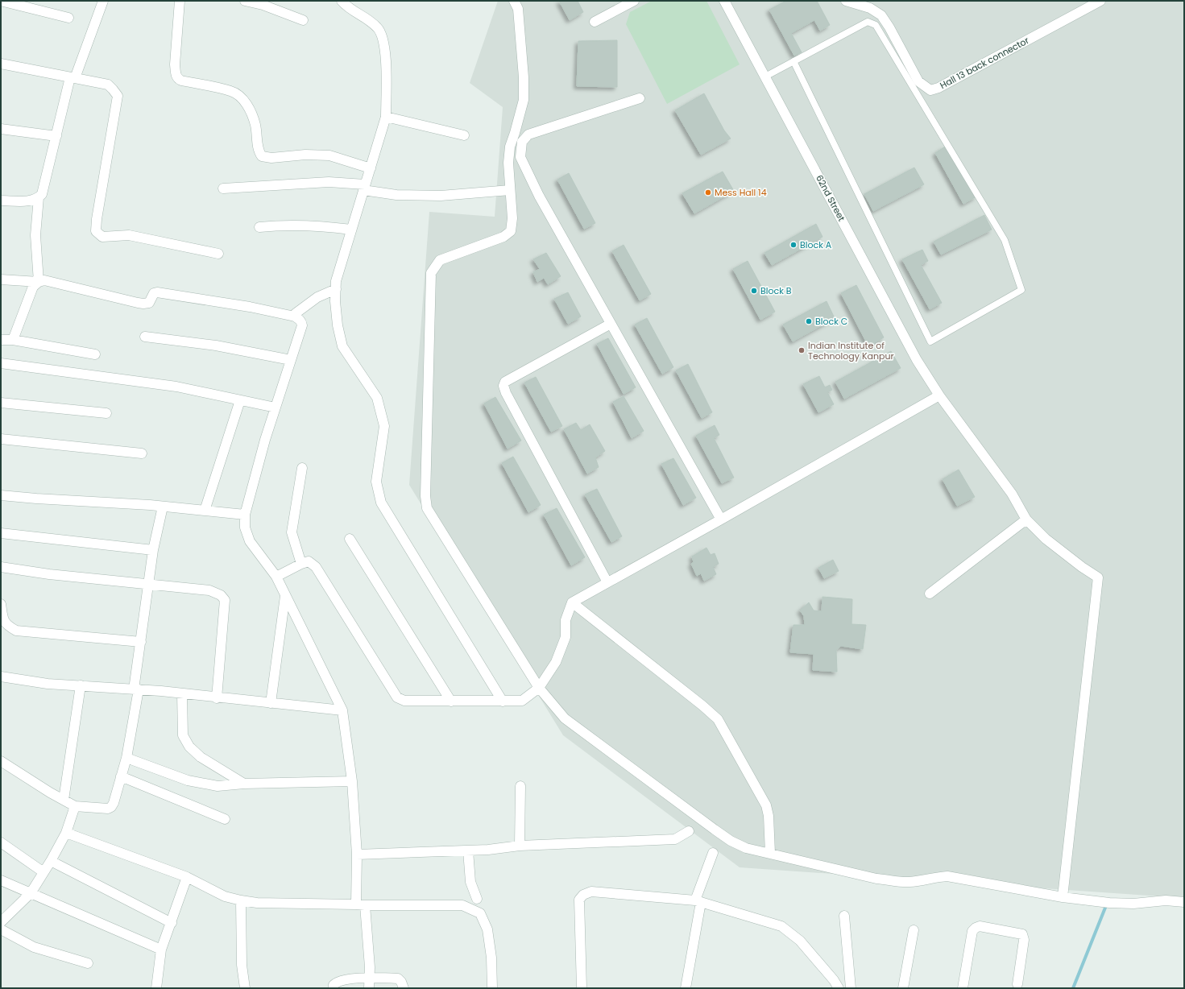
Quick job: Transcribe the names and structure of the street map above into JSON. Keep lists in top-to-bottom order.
{
  "streets": {
    "street": ["Hall 13 back connector", "62nd Street"]
  },
  "places": [
    "Mess Hall 14",
    "Block A",
    "Block B",
    "Block C",
    "Indian Institute of Technology Kanpur"
  ]
}
